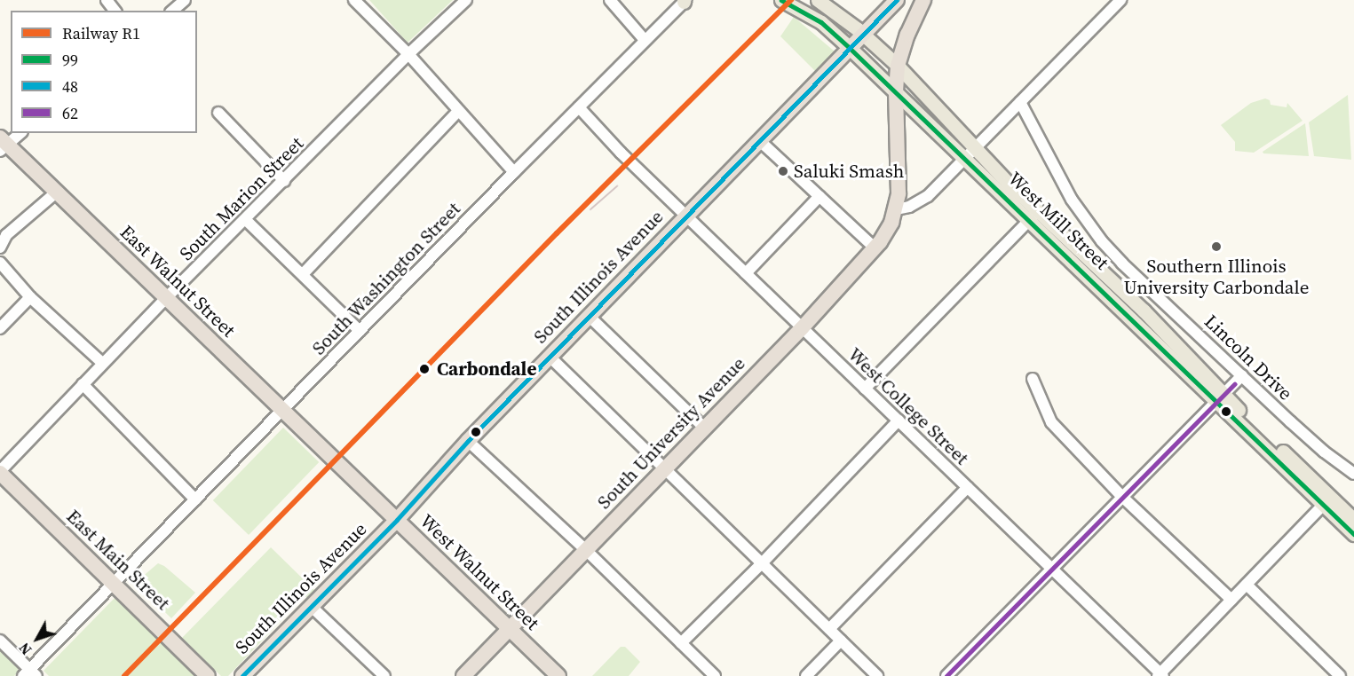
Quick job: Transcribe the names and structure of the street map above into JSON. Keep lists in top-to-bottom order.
{
  "streets": {
    "highway": [
      "South Illinois Avenue",
      "East Walnut Street",
      "South University Avenue",
      "East Main Street",
      "West Walnut Street"
    ],
    "main road": ["West Mill Street"],
    "street": [
      "South Marion Street",
      "South Washington Street",
      "Lincoln Drive",
      "West College Street"
    ]
  },
  "crossings": [
    ["South Marion Street", "East Walnut Street"],
    ["South Marion Street", "East Main Street"],
    ["West Mill Street", "South Illinois Avenue"],
    ["South Illinois Avenue", "West College Street"],
    ["South Illinois Avenue", "West Walnut Street"],
    ["South Washington Street", "East Walnut Street"],
    ["South Washington Street", "West College Street"],
    ["South Washington Street", "East Main Street"],
    ["East Walnut Street", "West Walnut Street"],
    ["West College Street", "South University Avenue"],
    ["South University Avenue", "West Walnut Street"]
  ],
  "places": ["Saluki Smash", "Southern Illinois University Carbondale", "Carbondale"],
  "lines": [
    "rail line R1",
    "transit line 99",
    "transit line 48",
    "transit line 62"
  ],
  "legend": [
    "Railway R1",
    "99",
    "48",
    "62"
  ],
  "north": "bottom left"
}
